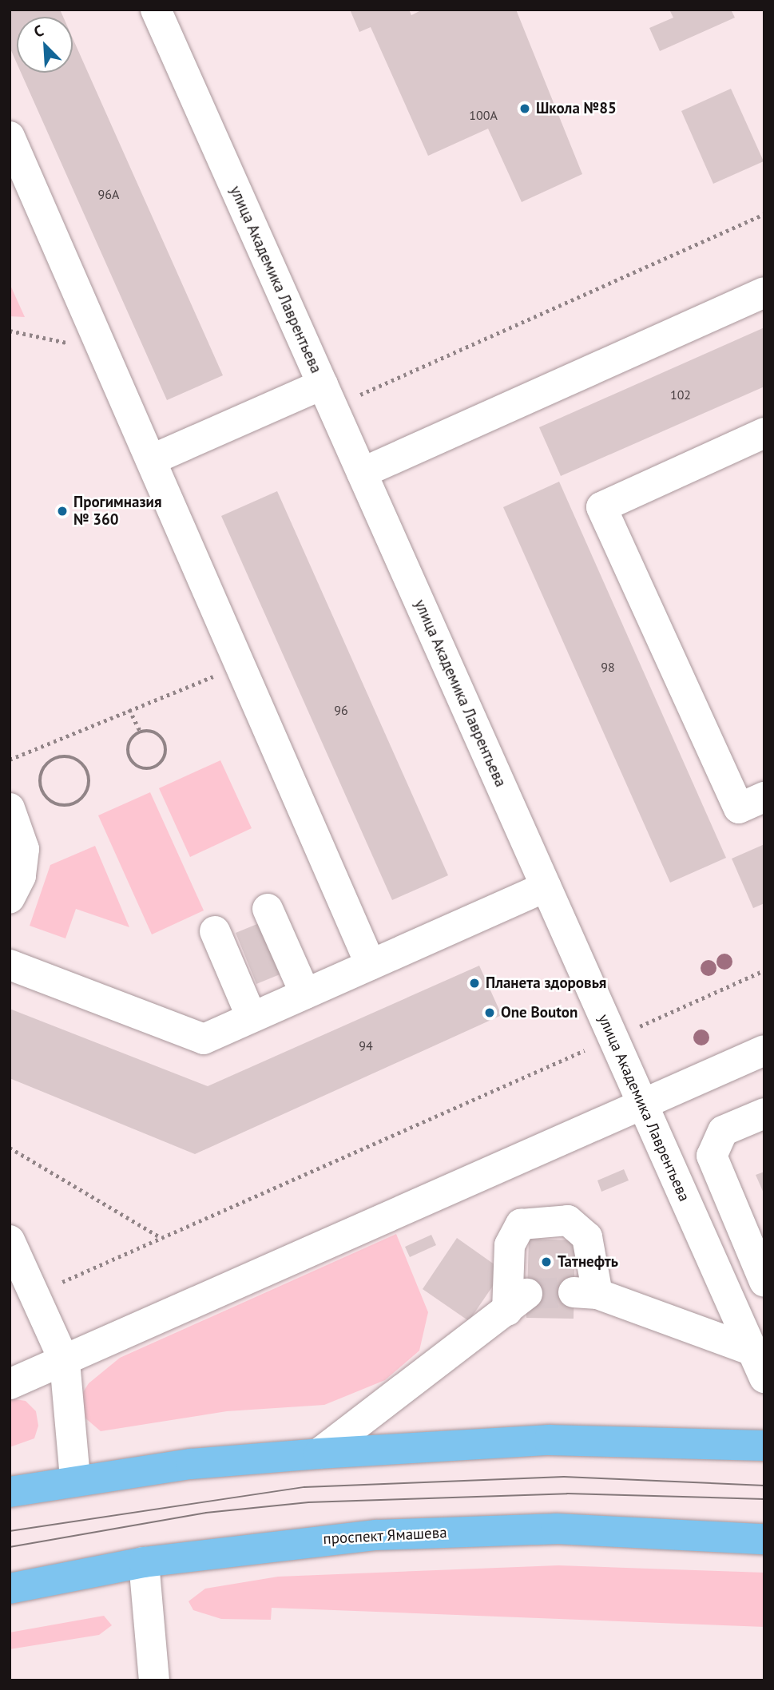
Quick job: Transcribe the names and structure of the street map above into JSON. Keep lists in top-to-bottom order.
{
  "streets": {
    "main road": ["проспект Ямашева"],
    "street": ["улица Академика Лаврентьева"]
  },
  "places": [
    "Школа №85",
    "Прогимназия № 360",
    "Планета здоровья",
    "One Bouton",
    "Татнефть"
  ],
  "house_numbers": [
    "100А",
    "96А",
    "102",
    "98",
    "96",
    "94"
  ],
  "north": "top left"
}
